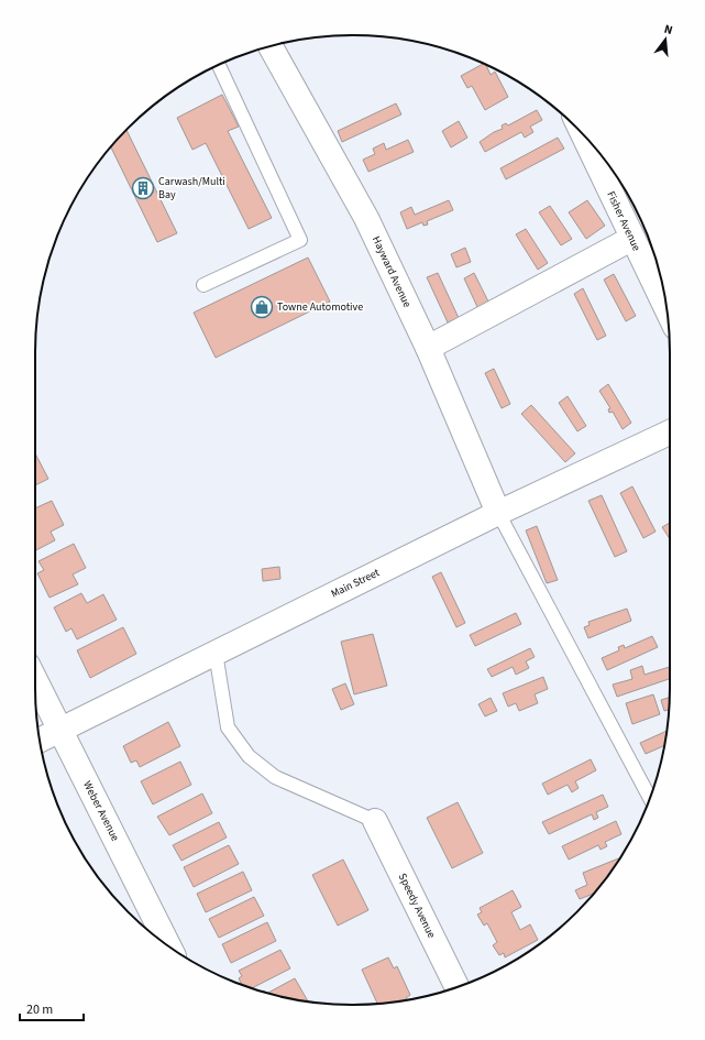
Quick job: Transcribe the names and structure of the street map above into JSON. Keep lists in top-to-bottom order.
{
  "streets": {
    "street": [
      "Fisher Avenue",
      "Hayward Avenue",
      "Main Street",
      "Weber Avenue",
      "Speedy Avenue"
    ]
  },
  "crossings": [
    ["Hayward Avenue", "Main Street"],
    ["Main Street", "Weber Avenue"]
  ],
  "places": {
    "building": ["Carwash/Multi Bay"],
    "shop": ["Towne Automotive"]
  },
  "scale_bar": "20 m",
  "north": "top"
}
